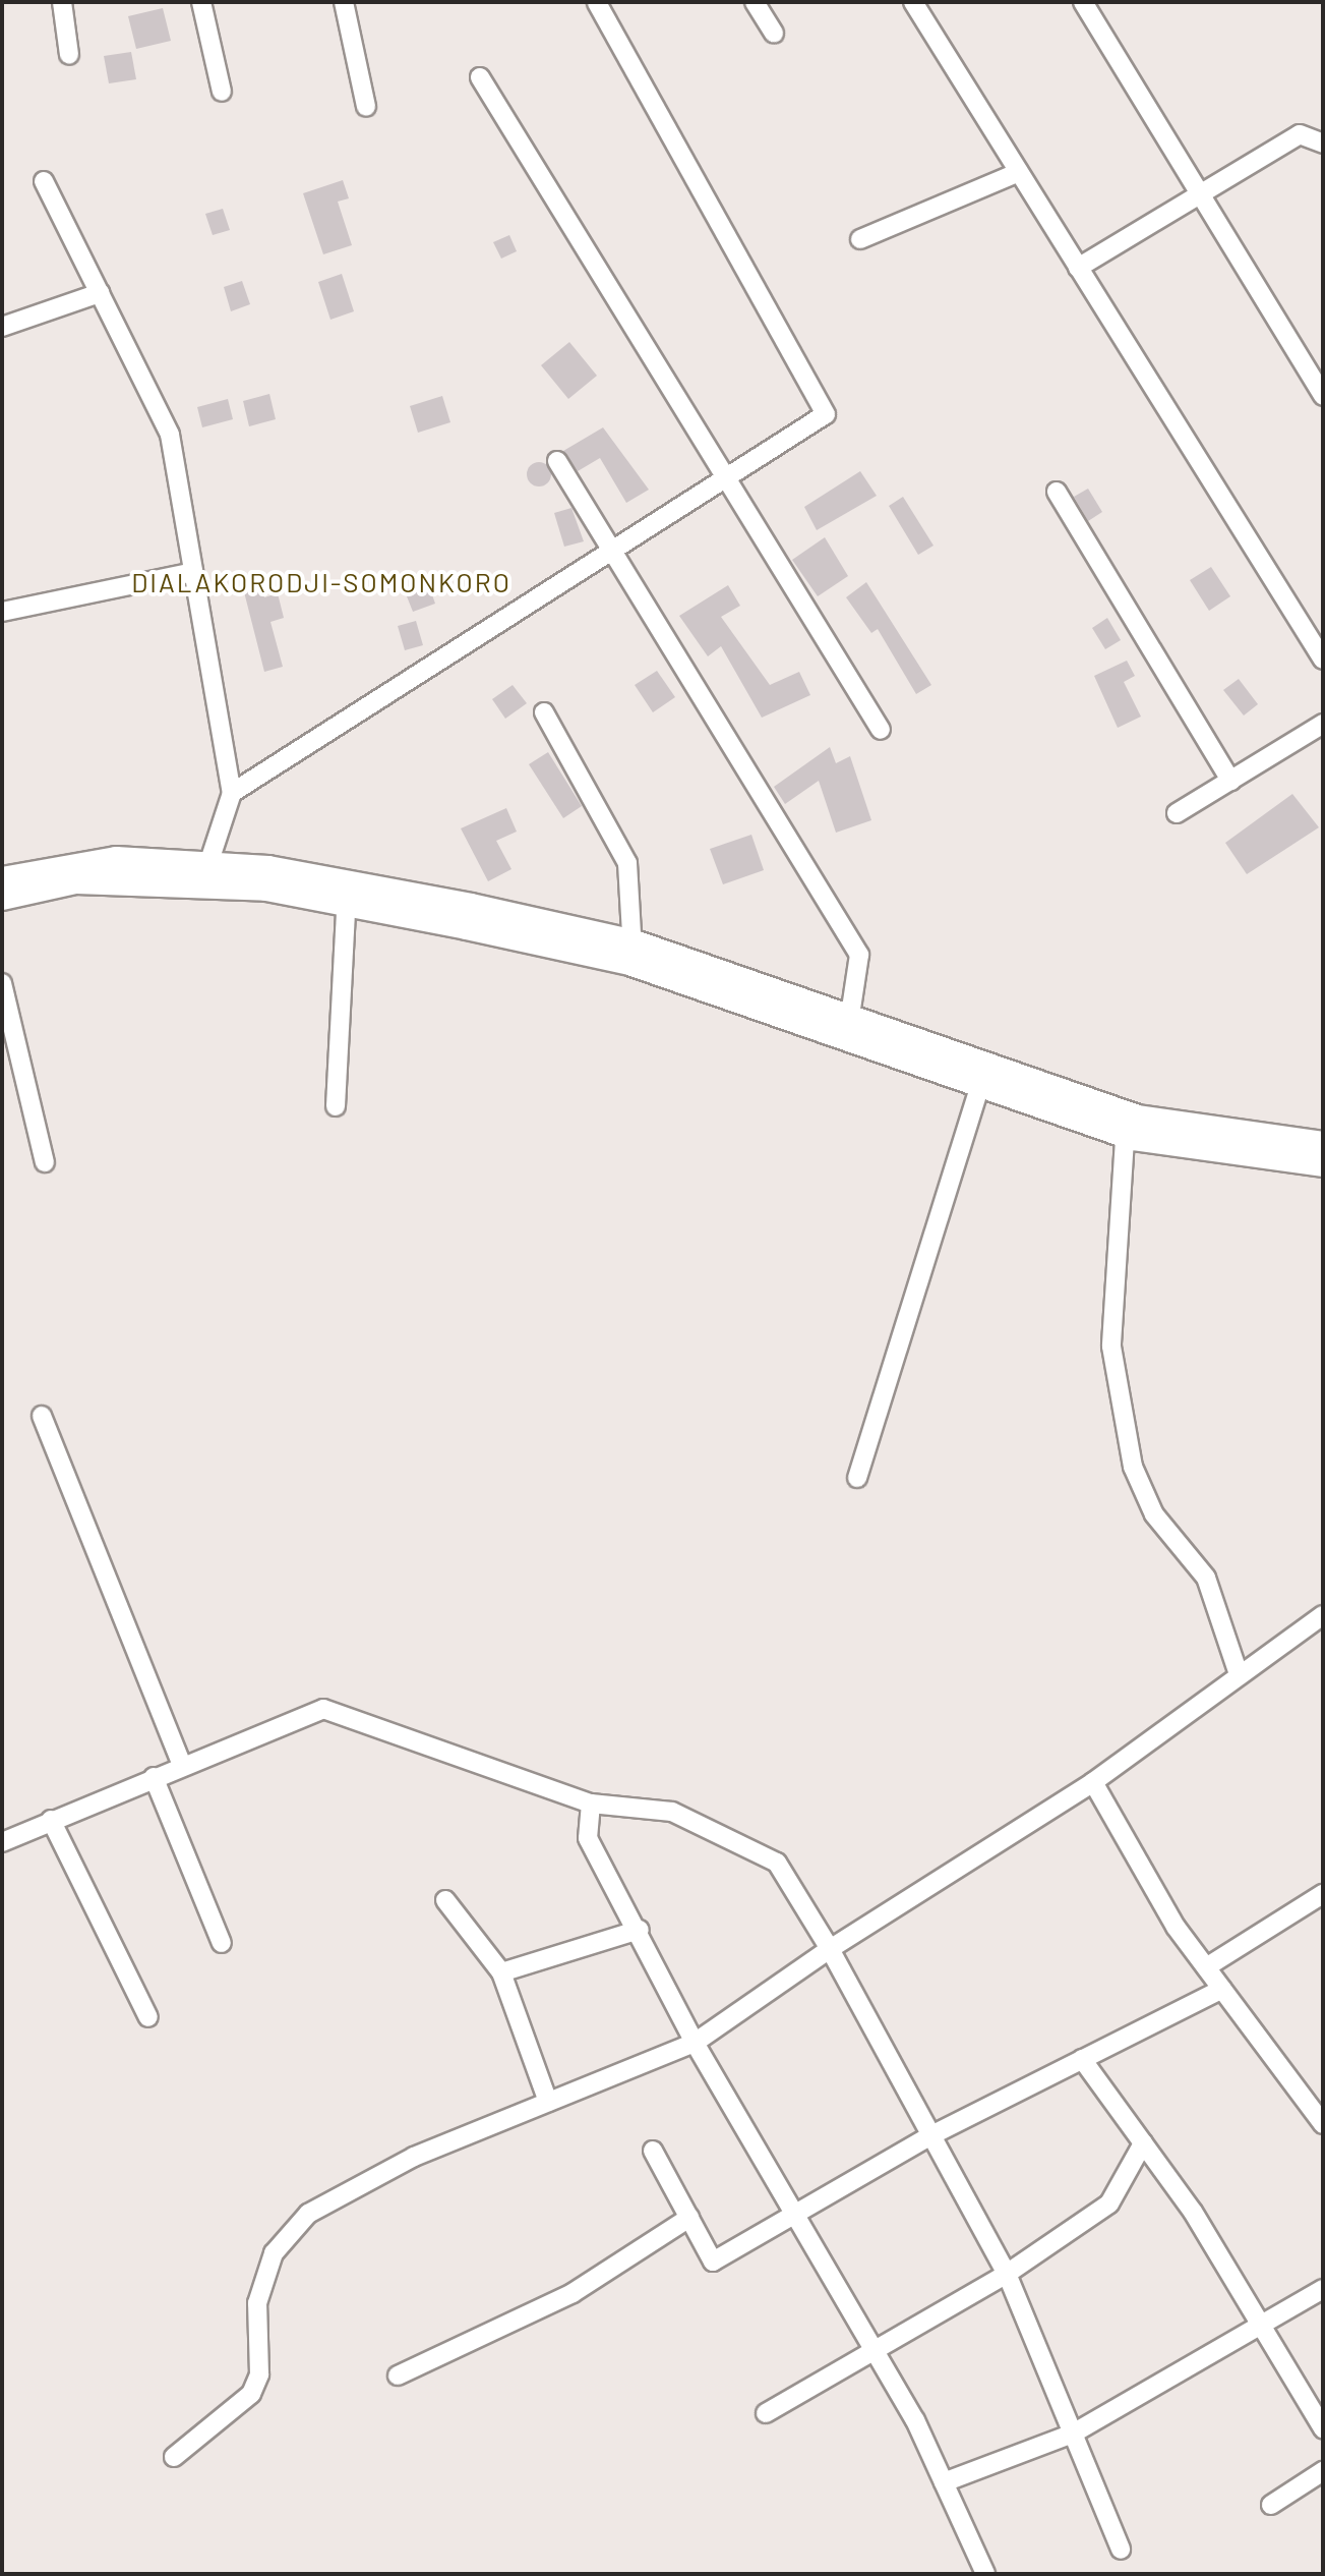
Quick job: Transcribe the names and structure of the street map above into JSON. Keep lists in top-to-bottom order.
{
  "districts": ["DIALAKORODJI-SOMONKORO"]
}
